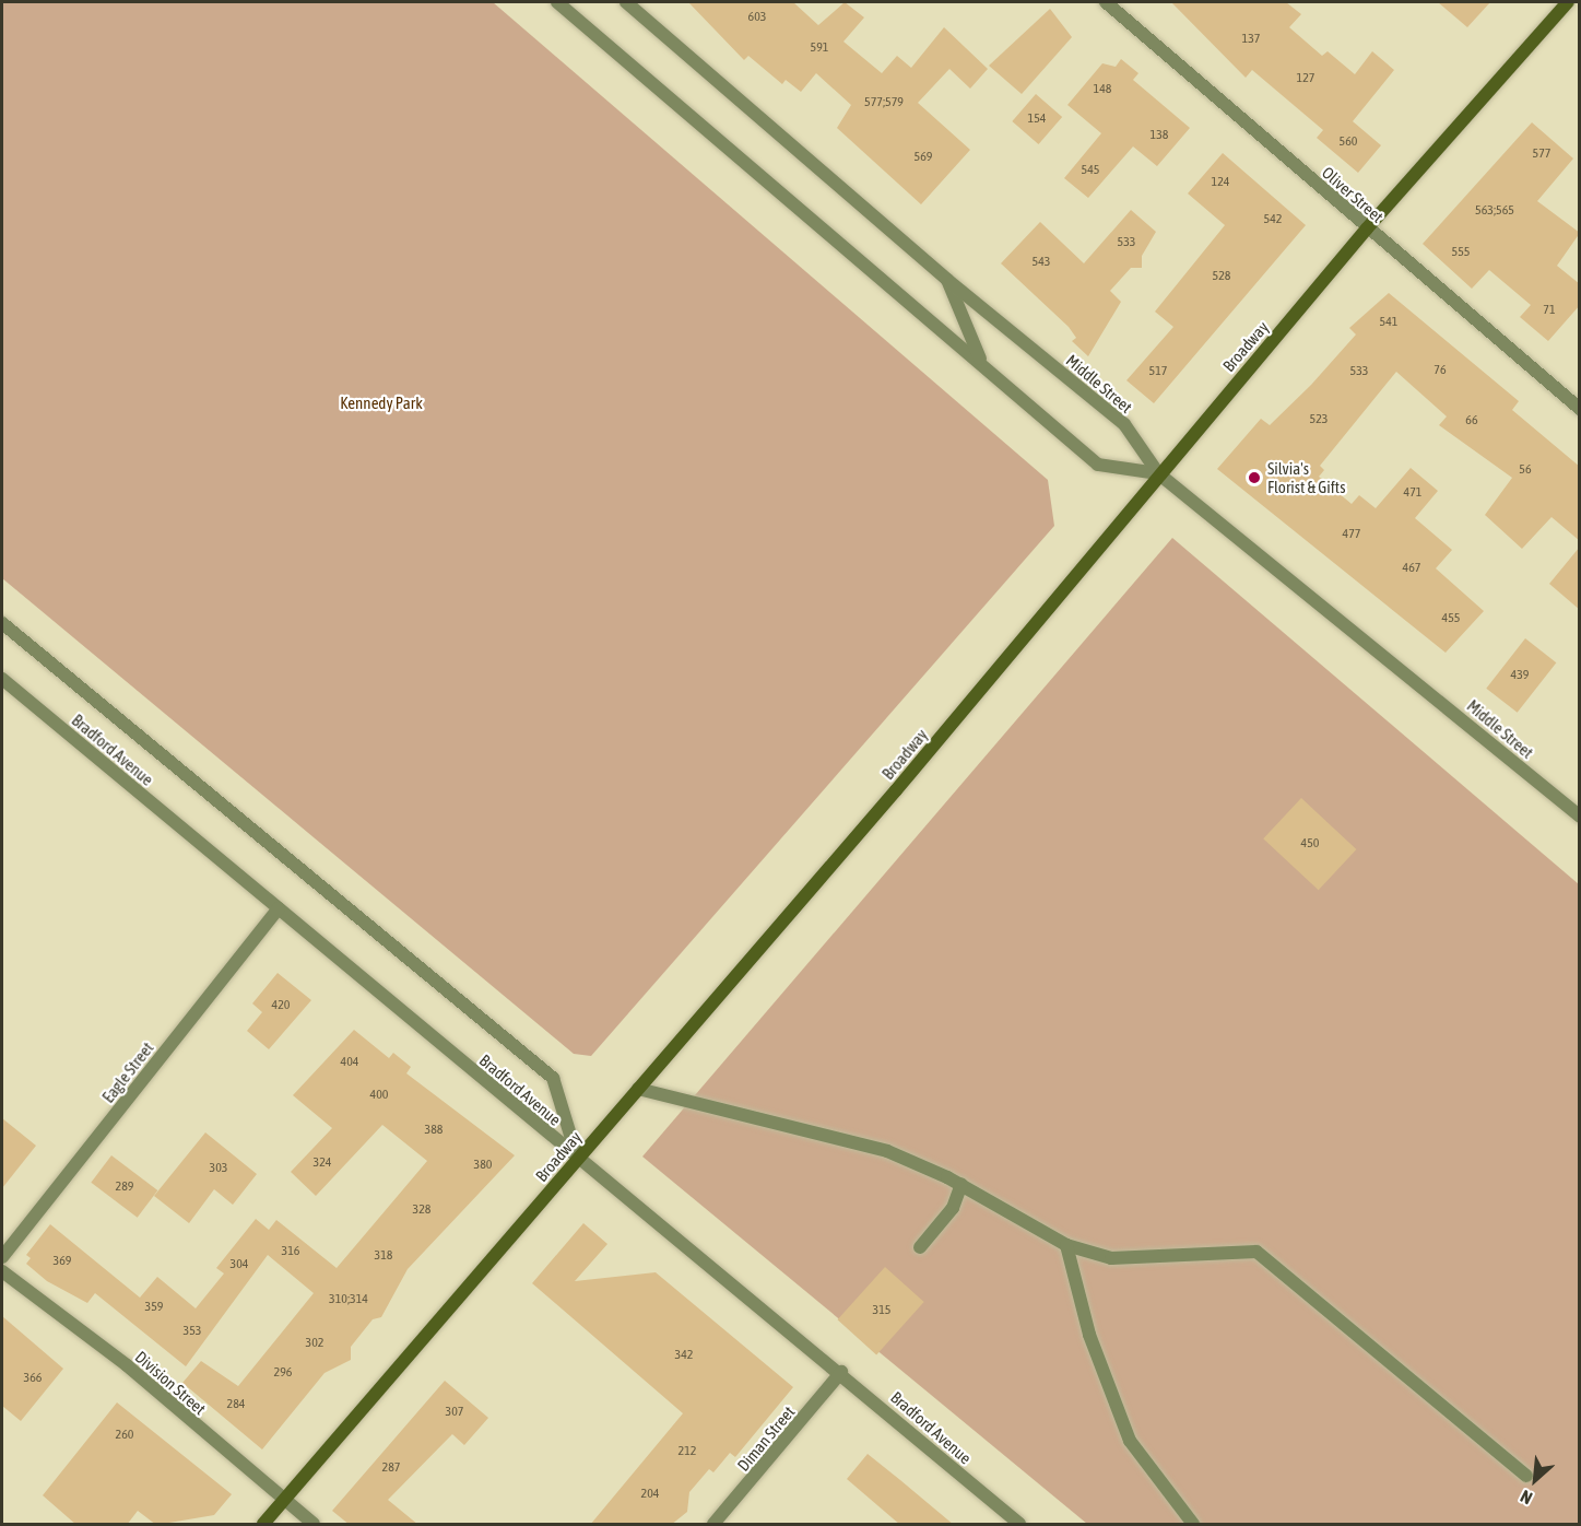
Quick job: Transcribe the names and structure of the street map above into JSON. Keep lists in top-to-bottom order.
{
  "streets": {
    "main road": ["Broadway"],
    "street": [
      "Oliver Street",
      "Middle Street",
      "Bradford Avenue",
      "Eagle Street",
      "Division Street",
      "Diman Street"
    ]
  },
  "crossings": [
    ["Oliver Street", "Broadway"],
    ["Broadway", "Middle Street"],
    ["Broadway", "Bradford Avenue"],
    ["Broadway", "Division Street"],
    ["Bradford Avenue", "Eagle Street"],
    ["Bradford Avenue", "Diman Street"]
  ],
  "parks": ["Kennedy Park"],
  "places": ["Silvia's Florist & Gifts"],
  "house_numbers": [
    "603",
    "137",
    "591",
    "127",
    "148",
    "577;579",
    "154",
    "138",
    "560",
    "577",
    "569",
    "545",
    "124",
    "563;565",
    "542",
    "533",
    "555",
    "543",
    "528",
    "71",
    "541",
    "76",
    "517",
    "533",
    "523",
    "66",
    "56",
    "471",
    "477",
    "467",
    "455",
    "439",
    "450",
    "420",
    "404",
    "400",
    "388",
    "324",
    "380",
    "303",
    "289",
    "328",
    "316",
    "318",
    "369",
    "304",
    "310;314",
    "359",
    "315",
    "353",
    "302",
    "342",
    "296",
    "366",
    "284",
    "307",
    "260",
    "212",
    "287",
    "204"
  ],
  "north": "bottom left"
}
